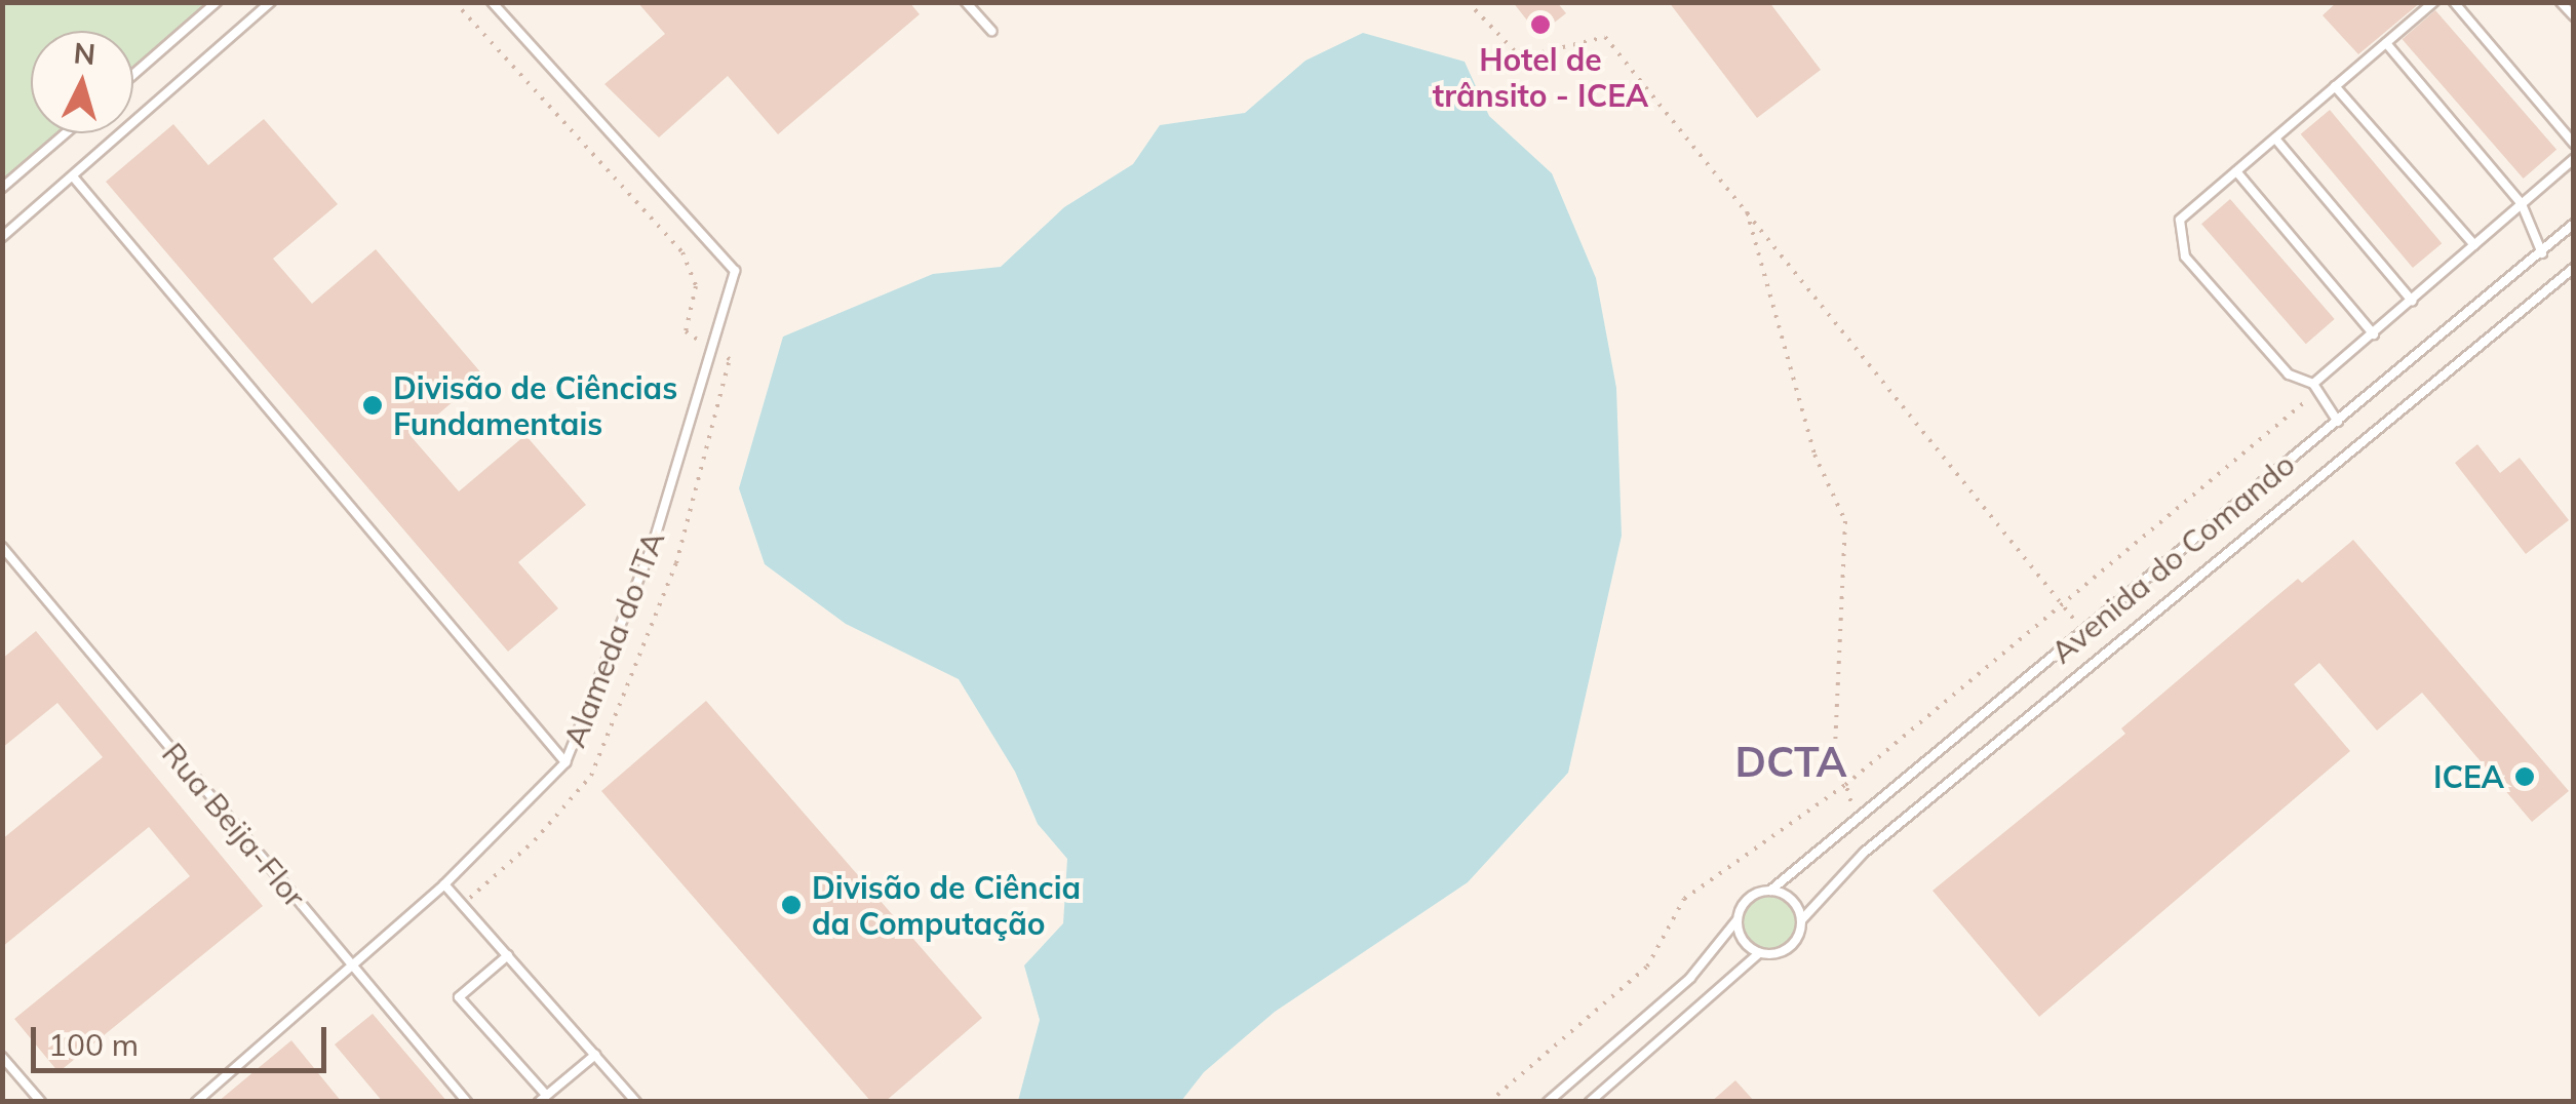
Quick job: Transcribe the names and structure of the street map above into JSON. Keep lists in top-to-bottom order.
{
  "streets": {
    "lane": ["Avenida do Comando", "Alameda do ITA", "Rua Beija-Flor"]
  },
  "crossings": [
    ["Alameda do ITA", "Rua Beija-Flor"]
  ],
  "districts": ["DCTA"],
  "places": [
    "Hotel de trânsito - ICEA",
    "Divisão de Ciências Fundamentais",
    "ICEA",
    "Divisão de Ciência da Computação"
  ],
  "scale_bar": "100 m",
  "north": "top"
}
